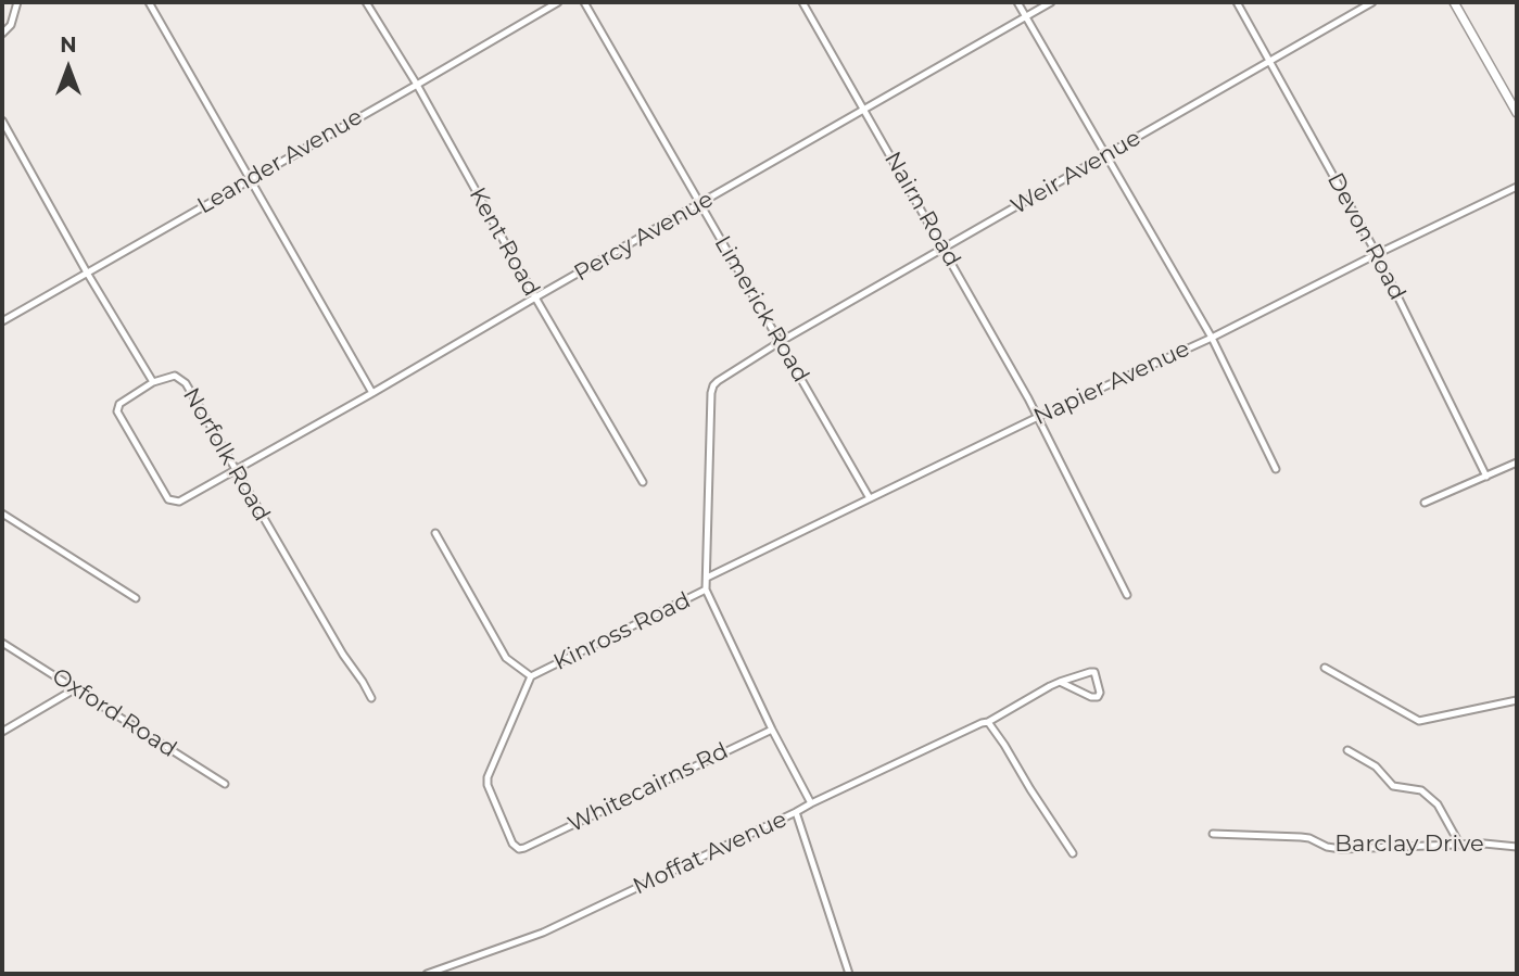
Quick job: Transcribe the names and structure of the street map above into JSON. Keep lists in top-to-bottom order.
{
  "streets": {
    "street": [
      "Leander Avenue",
      "Weir Avenue",
      "Nairn Road",
      "Percy Avenue",
      "Devon Road",
      "Kent Road",
      "Limerick Road",
      "Napier Avenue",
      "Norfolk Road",
      "Kinross Road",
      "Oxford Road",
      "Whitecairns Rd",
      "Barclay Drive",
      "Moffat Avenue"
    ]
  },
  "crossings": [
    ["Leander Avenue", "Kent Road"],
    ["Leander Avenue", "Norfolk Road"],
    ["Weir Avenue", "Nairn Road"],
    ["Weir Avenue", "Devon Road"],
    ["Weir Avenue", "Limerick Road"],
    ["Weir Avenue", "Napier Avenue"],
    ["Nairn Road", "Percy Avenue"],
    ["Nairn Road", "Napier Avenue"],
    ["Percy Avenue", "Kent Road"],
    ["Percy Avenue", "Limerick Road"],
    ["Percy Avenue", "Norfolk Road"],
    ["Devon Road", "Napier Avenue"],
    ["Limerick Road", "Napier Avenue"],
    ["Kinross Road", "Whitecairns Rd"]
  ],
  "north": "top"
}
